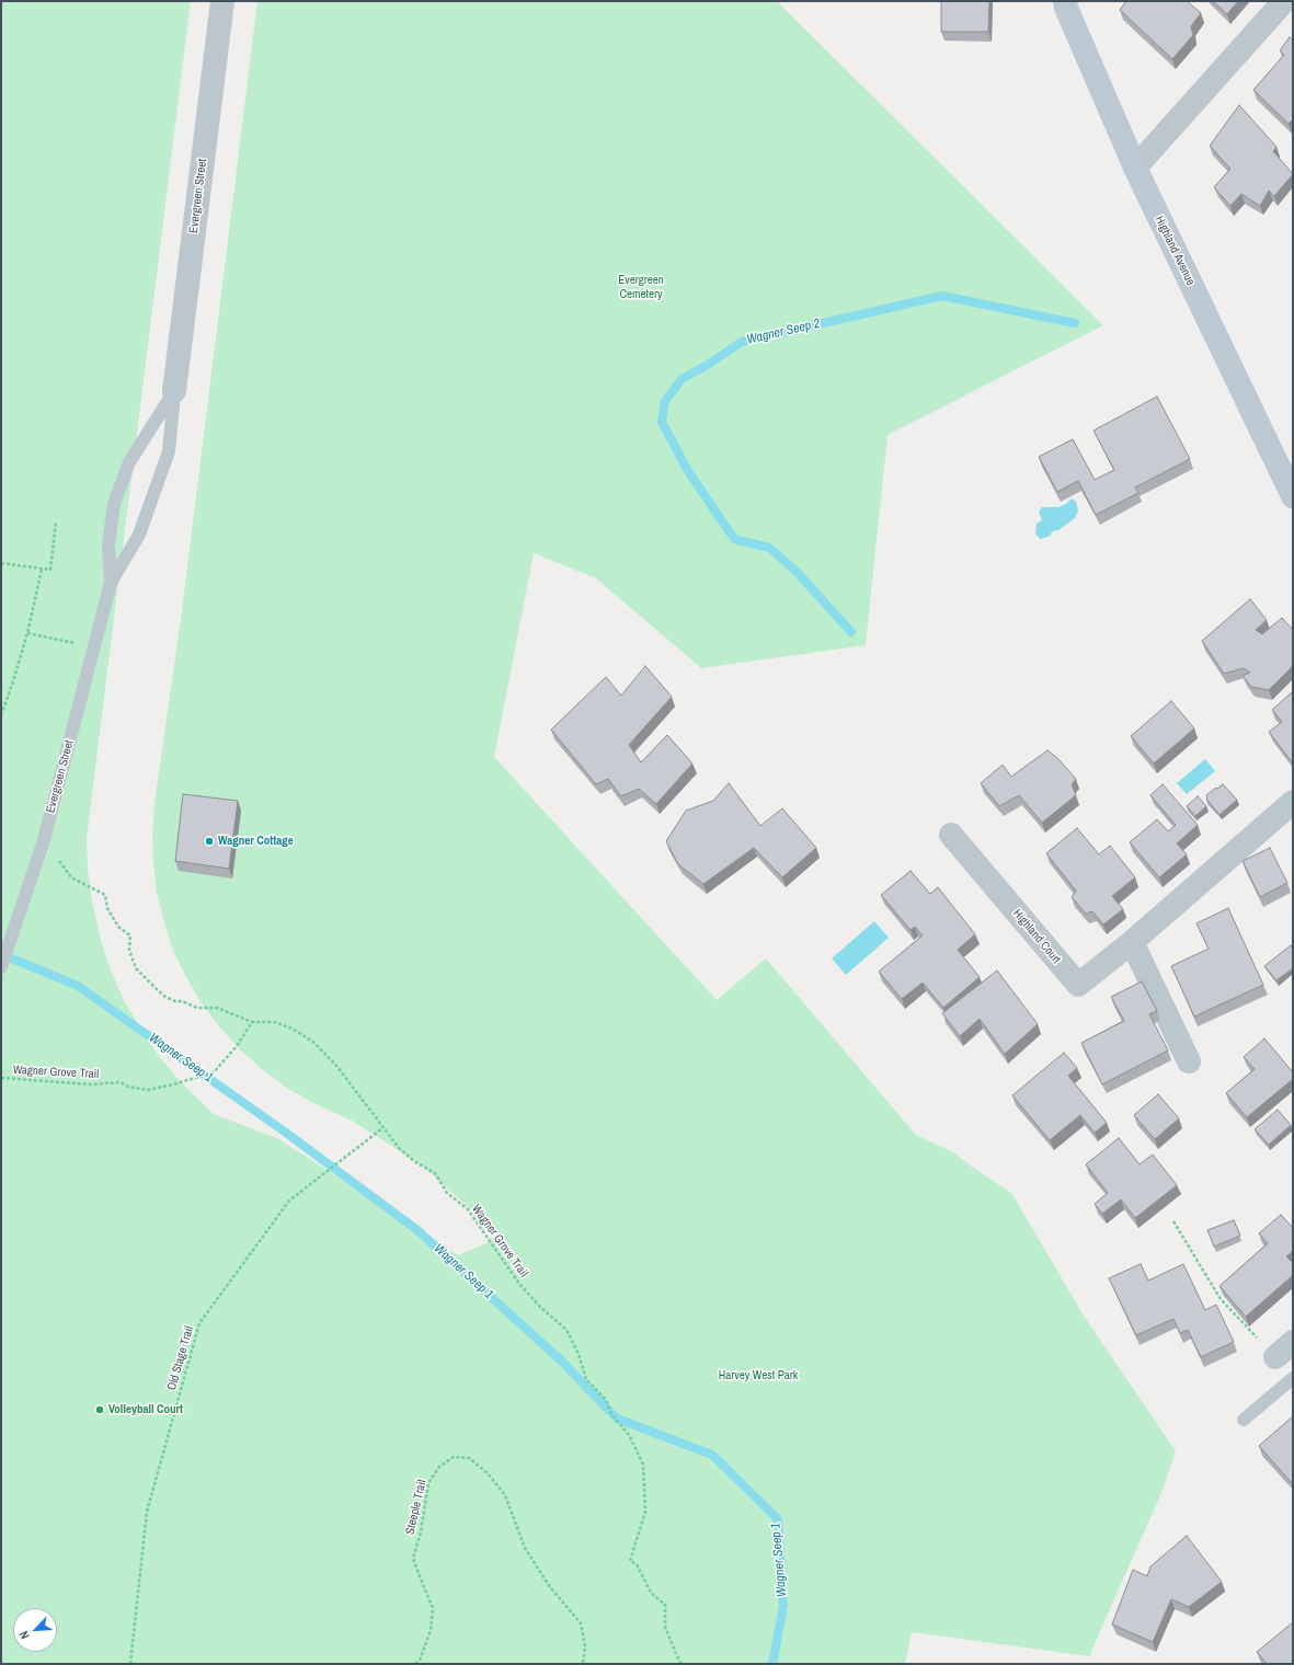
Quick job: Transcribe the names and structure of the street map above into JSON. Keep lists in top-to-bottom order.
{
  "streets": {
    "street": ["Evergreen Street", "Highland Avenue", "Highland Court"],
    "path": ["Wagner Grove Trail", "Old Stage Trail", "Steeple Trail"]
  },
  "crossings": [
    ["Wagner Grove Trail", "Old Stage Trail"]
  ],
  "water": ["Wagner Seep 2", "Wagner Seep 1"],
  "parks": ["Evergreen Cemetery", "Harvey West Park"],
  "places": ["Wagner Cottage", "Volleyball Court"],
  "north": "bottom left"
}
